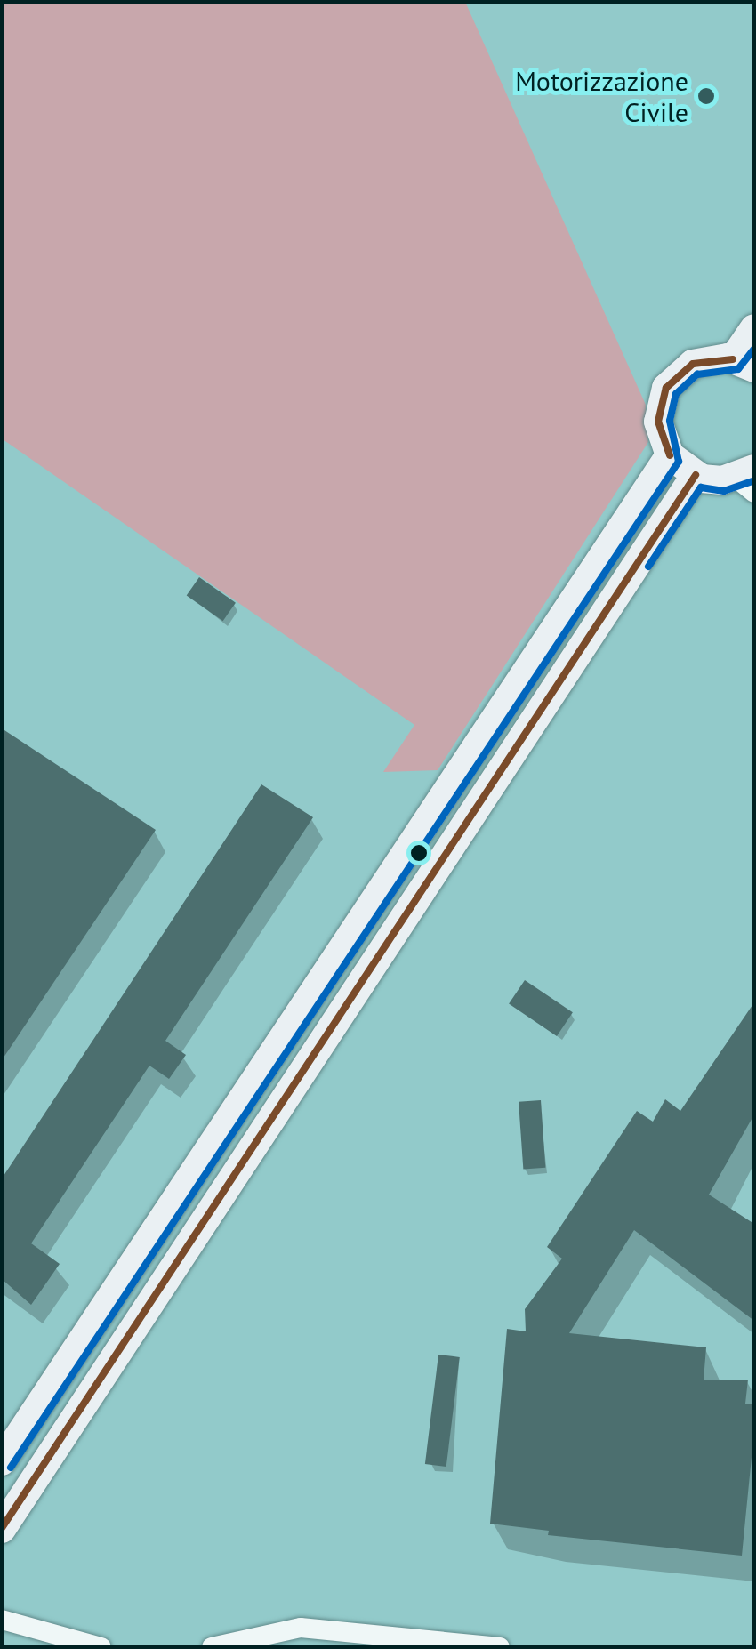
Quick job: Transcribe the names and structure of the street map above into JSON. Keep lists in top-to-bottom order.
{
  "places": ["Motorizzazione Civile"]
}
